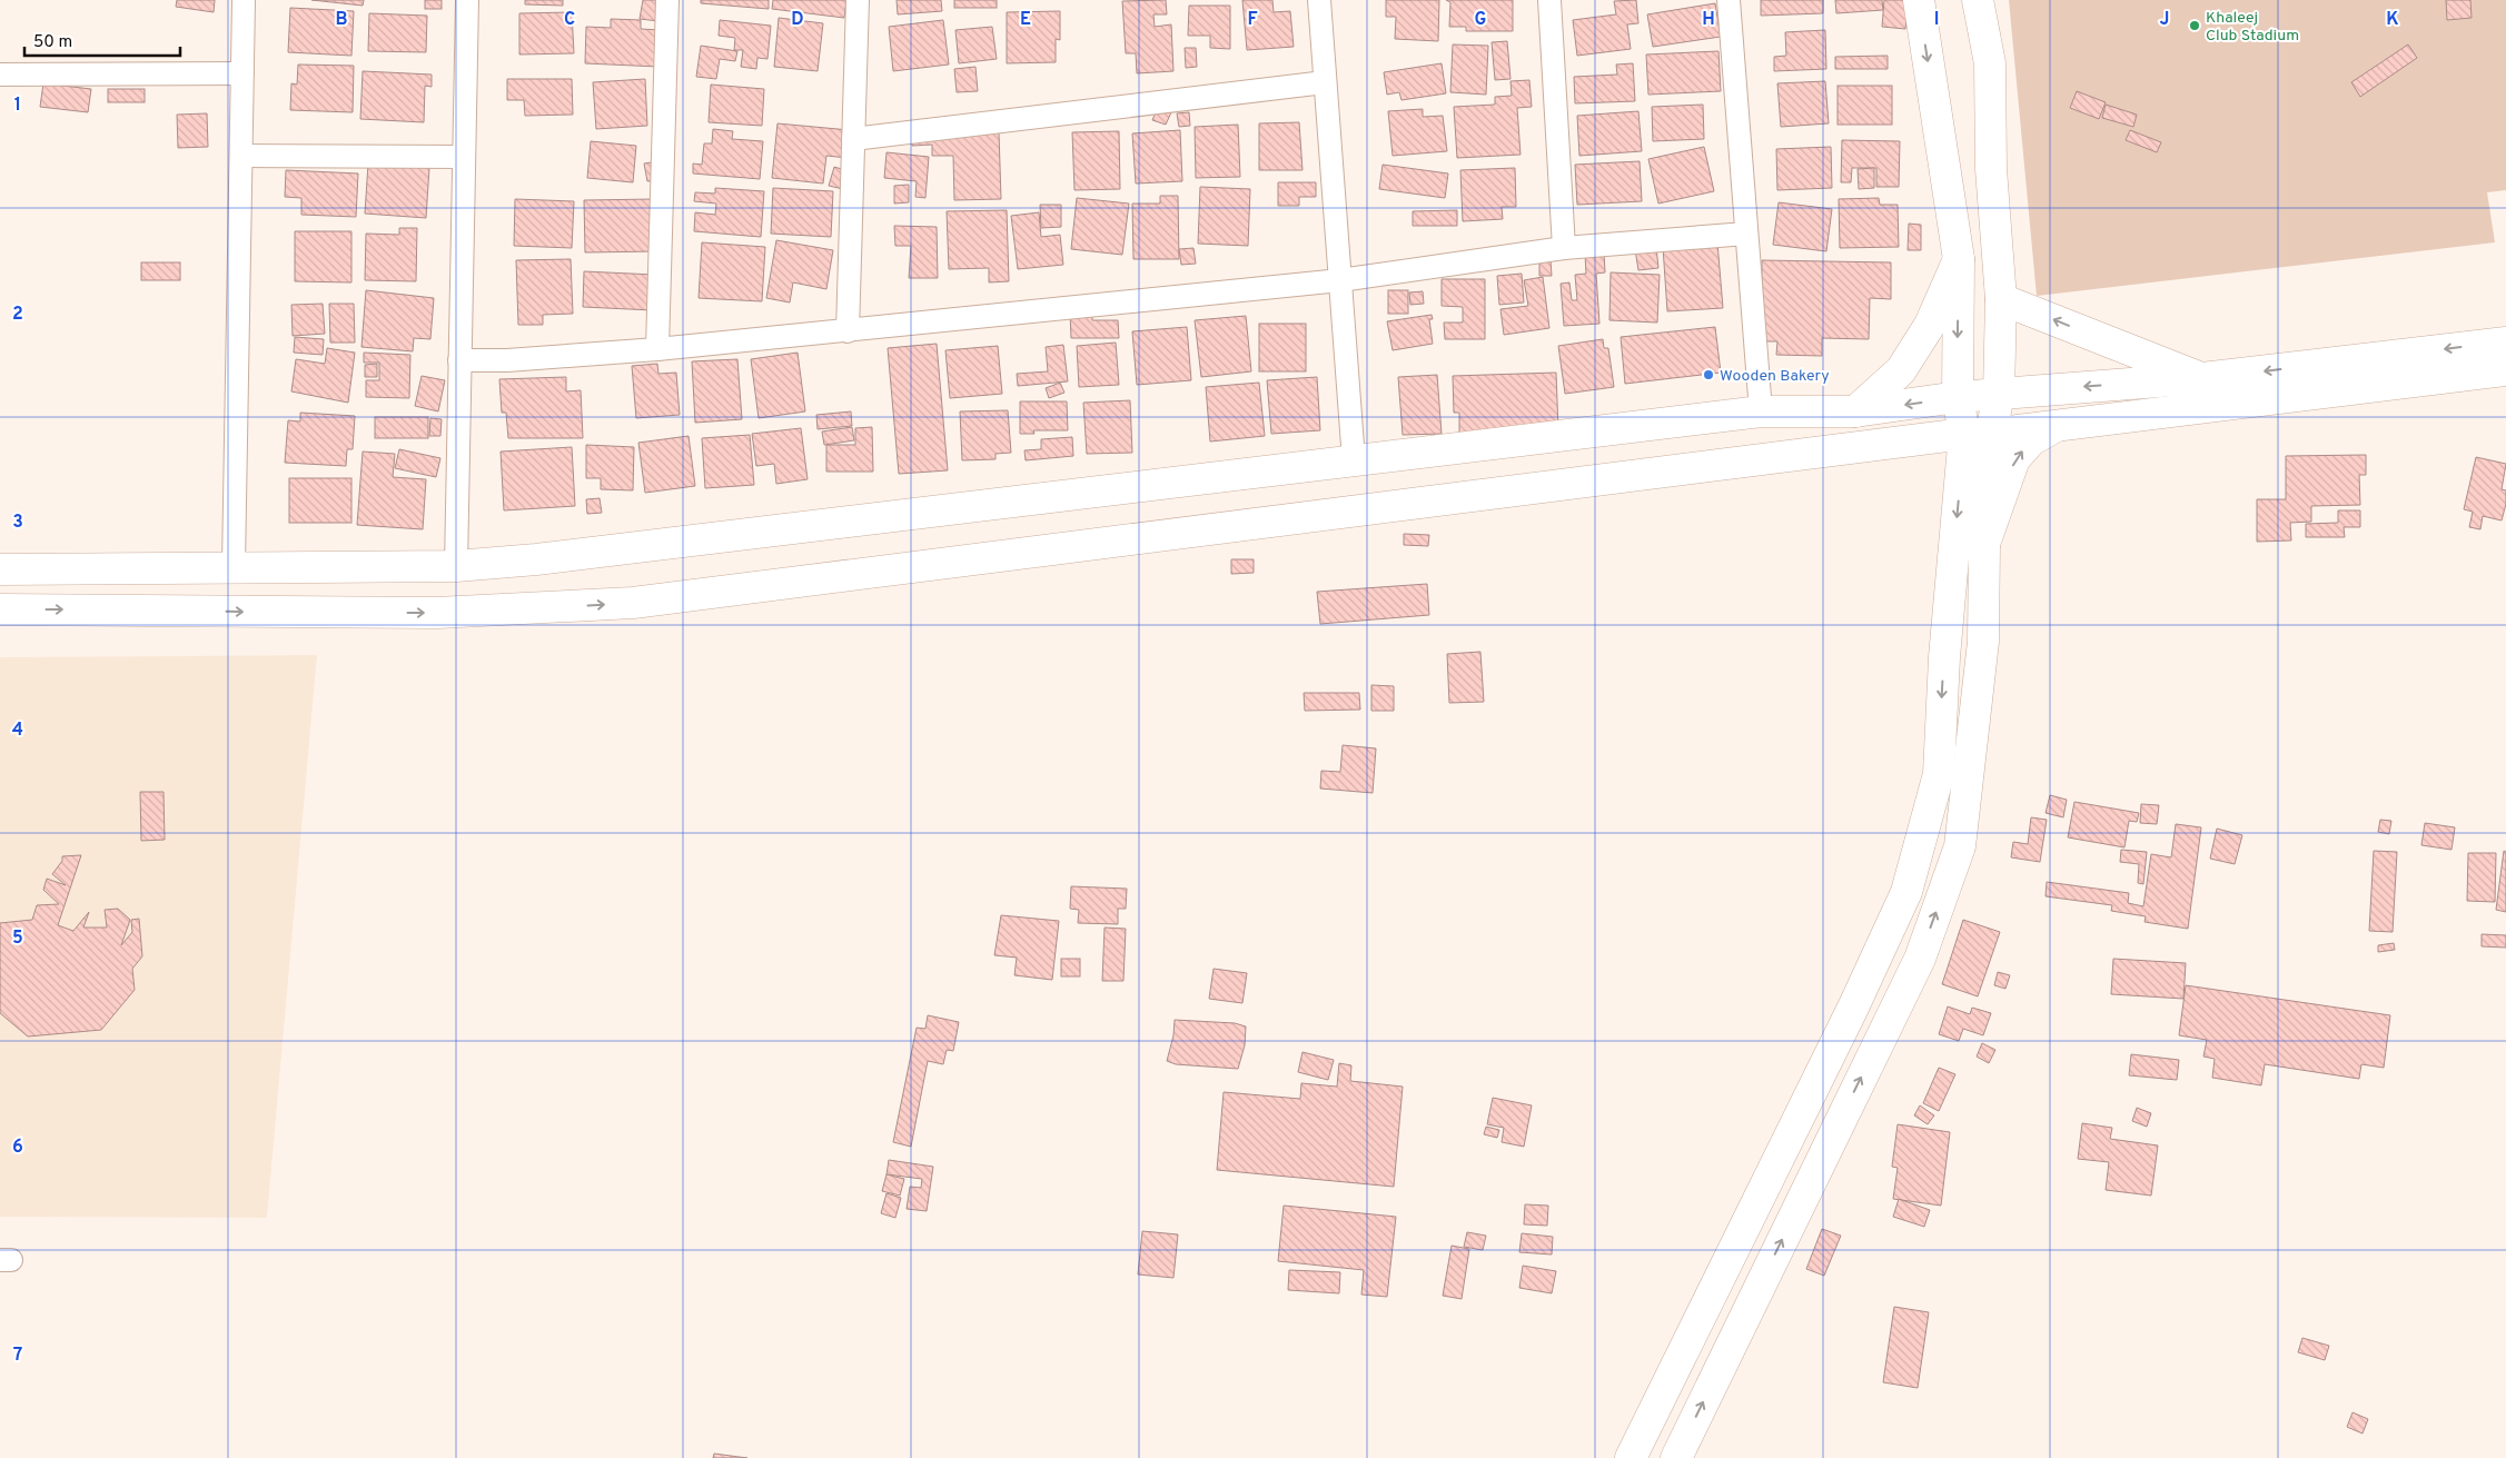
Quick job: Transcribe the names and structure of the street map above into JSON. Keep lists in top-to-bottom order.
{
  "places": ["Khaleej Club Stadium", "Wooden Bakery"],
  "scale_bar": "50 m",
  "grid": {
    "columns": [
      "B",
      "C",
      "D",
      "E",
      "F",
      "G",
      "H",
      "I",
      "J",
      "K"
    ],
    "rows": [
      "1",
      "2",
      "3",
      "4",
      "5",
      "6",
      "7"
    ]
  }
}
